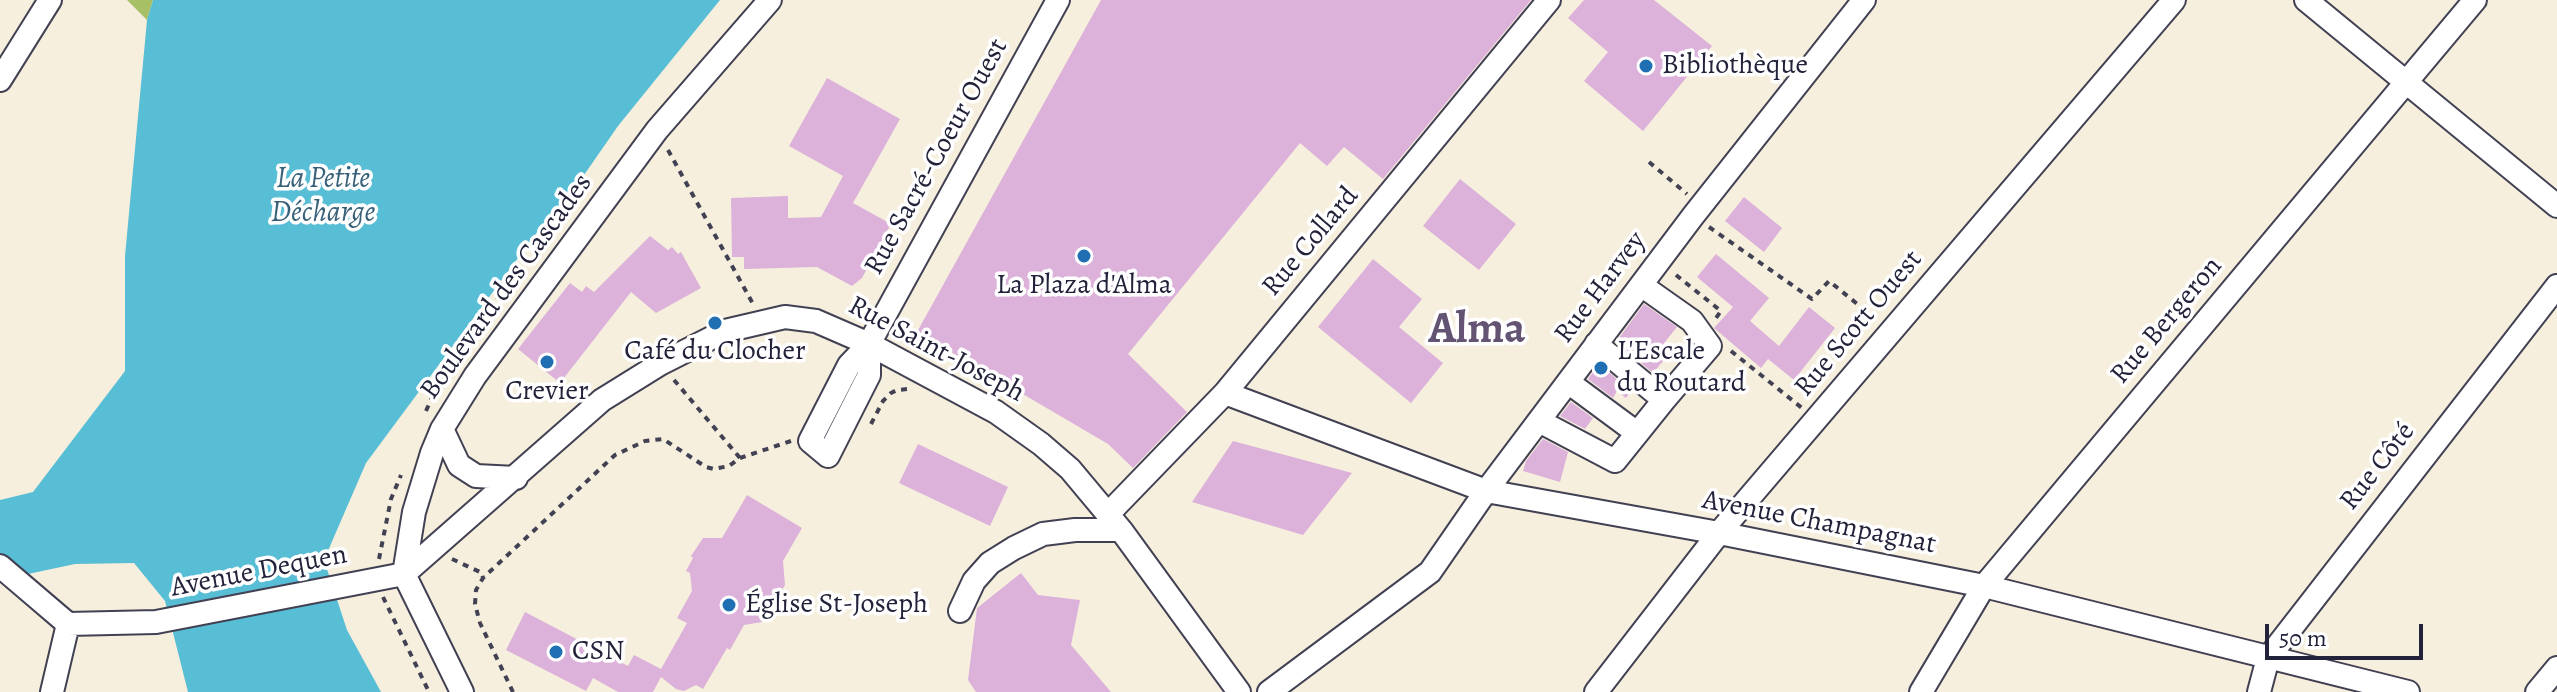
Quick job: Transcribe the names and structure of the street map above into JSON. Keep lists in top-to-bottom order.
{
  "streets": {
    "street": [
      "Rue Sacré-Coeur Ouest",
      "Rue Collard",
      "Boulevard des Cascades",
      "Rue Harvey",
      "Rue Bergeron",
      "Rue Scott Ouest",
      "Rue Saint-Joseph",
      "Rue Côté",
      "Avenue Champagnat",
      "Avenue Dequen"
    ]
  },
  "crossings": [
    ["Rue Sacré-Coeur Ouest", "Rue Saint-Joseph"],
    ["Rue Collard", "Rue Saint-Joseph"],
    ["Rue Collard", "Avenue Champagnat"],
    ["Boulevard des Cascades", "Rue Saint-Joseph"],
    ["Rue Harvey", "Avenue Champagnat"],
    ["Rue Bergeron", "Avenue Champagnat"],
    ["Rue Scott Ouest", "Avenue Champagnat"],
    ["Rue Saint-Joseph", "Avenue Dequen"],
    ["Rue Côté", "Avenue Champagnat"]
  ],
  "districts": ["Alma"],
  "water": ["La Petite Décharge"],
  "places": [
    "Bibliothèque",
    "La Plaza d'Alma",
    "Café du Clocher",
    "Crevier",
    "L'Escale du Routard",
    "Église St-Joseph",
    "CSN"
  ],
  "scale_bar": "50 m"
}
